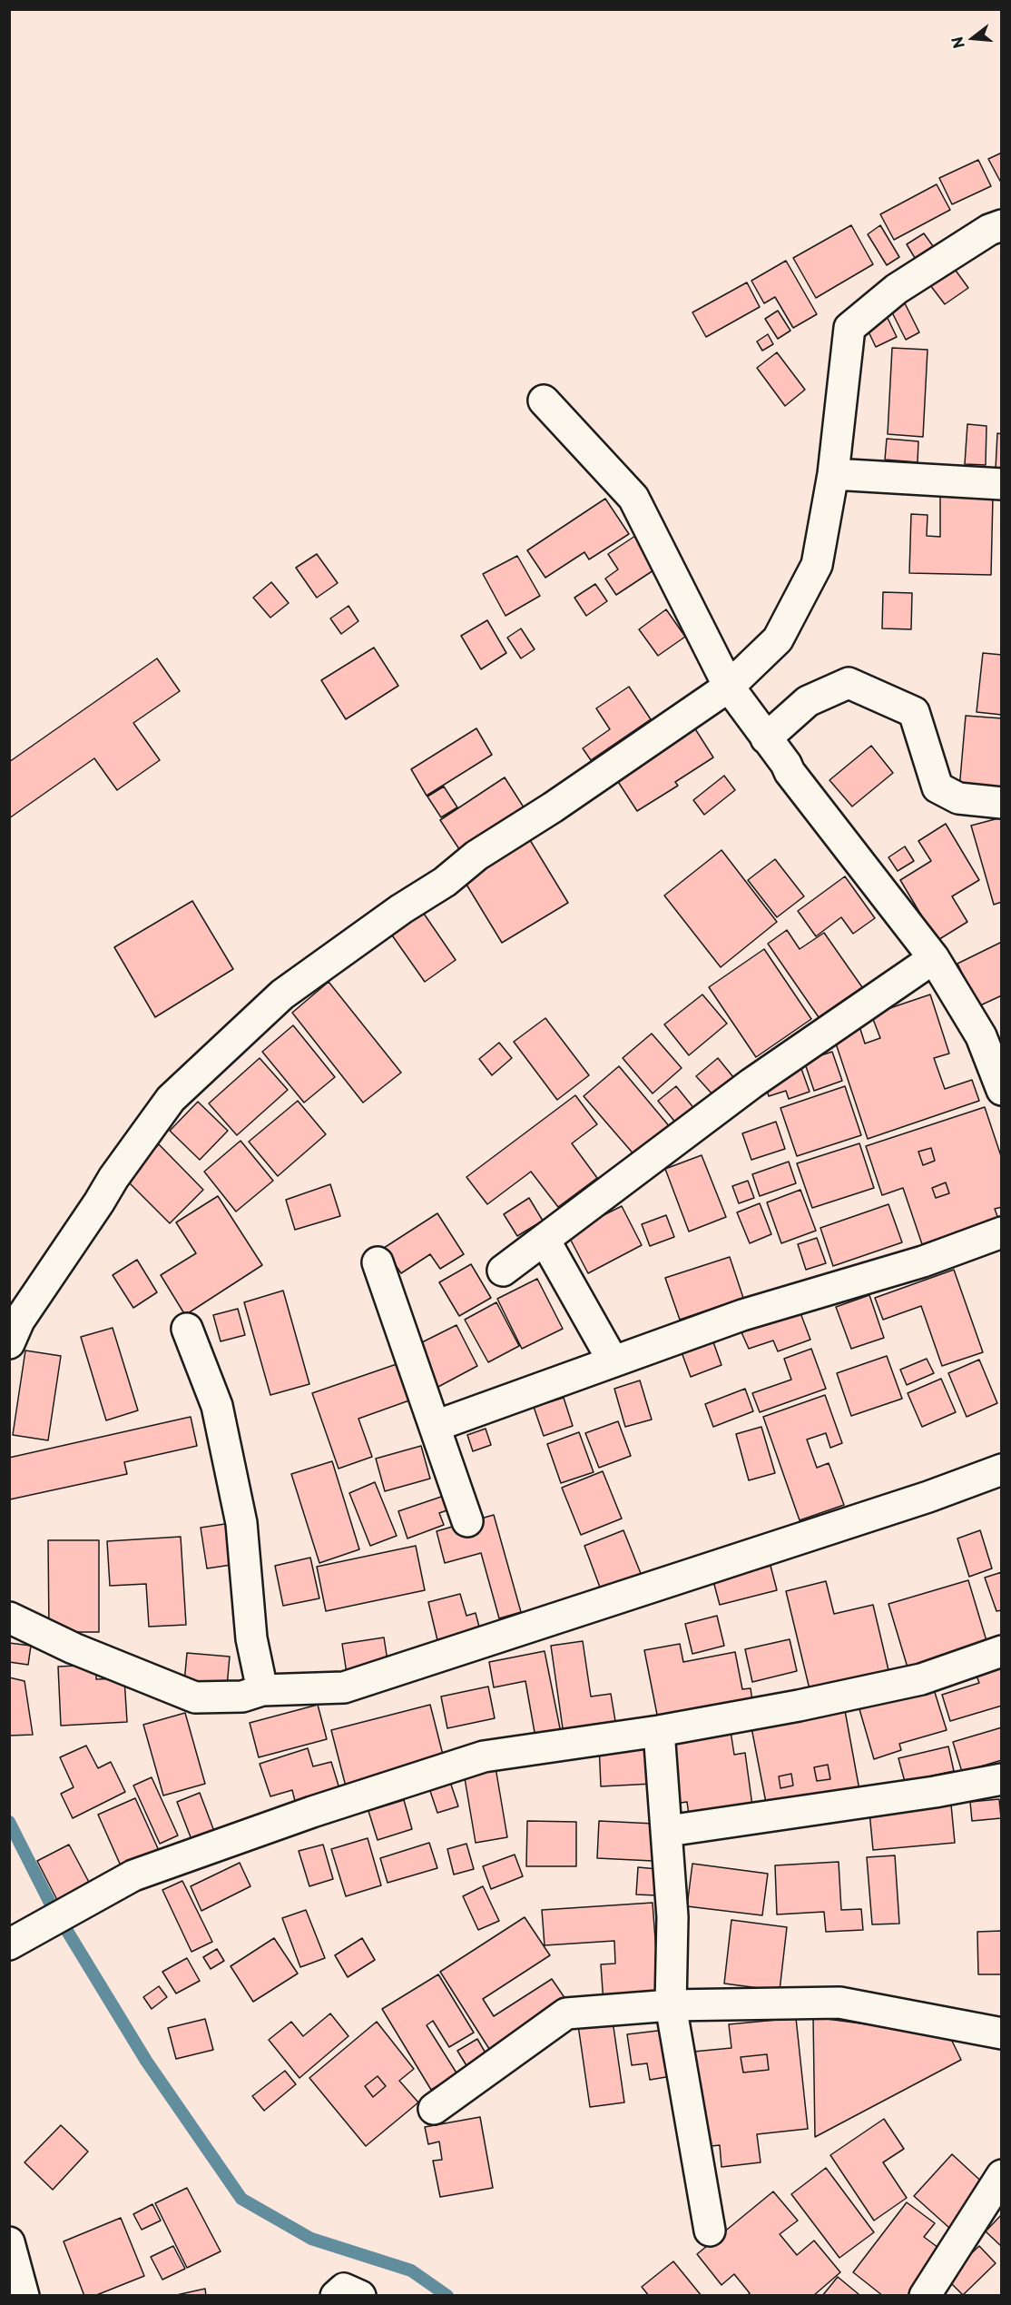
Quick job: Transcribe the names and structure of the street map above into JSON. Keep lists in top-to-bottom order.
{
  "north": "left"
}
